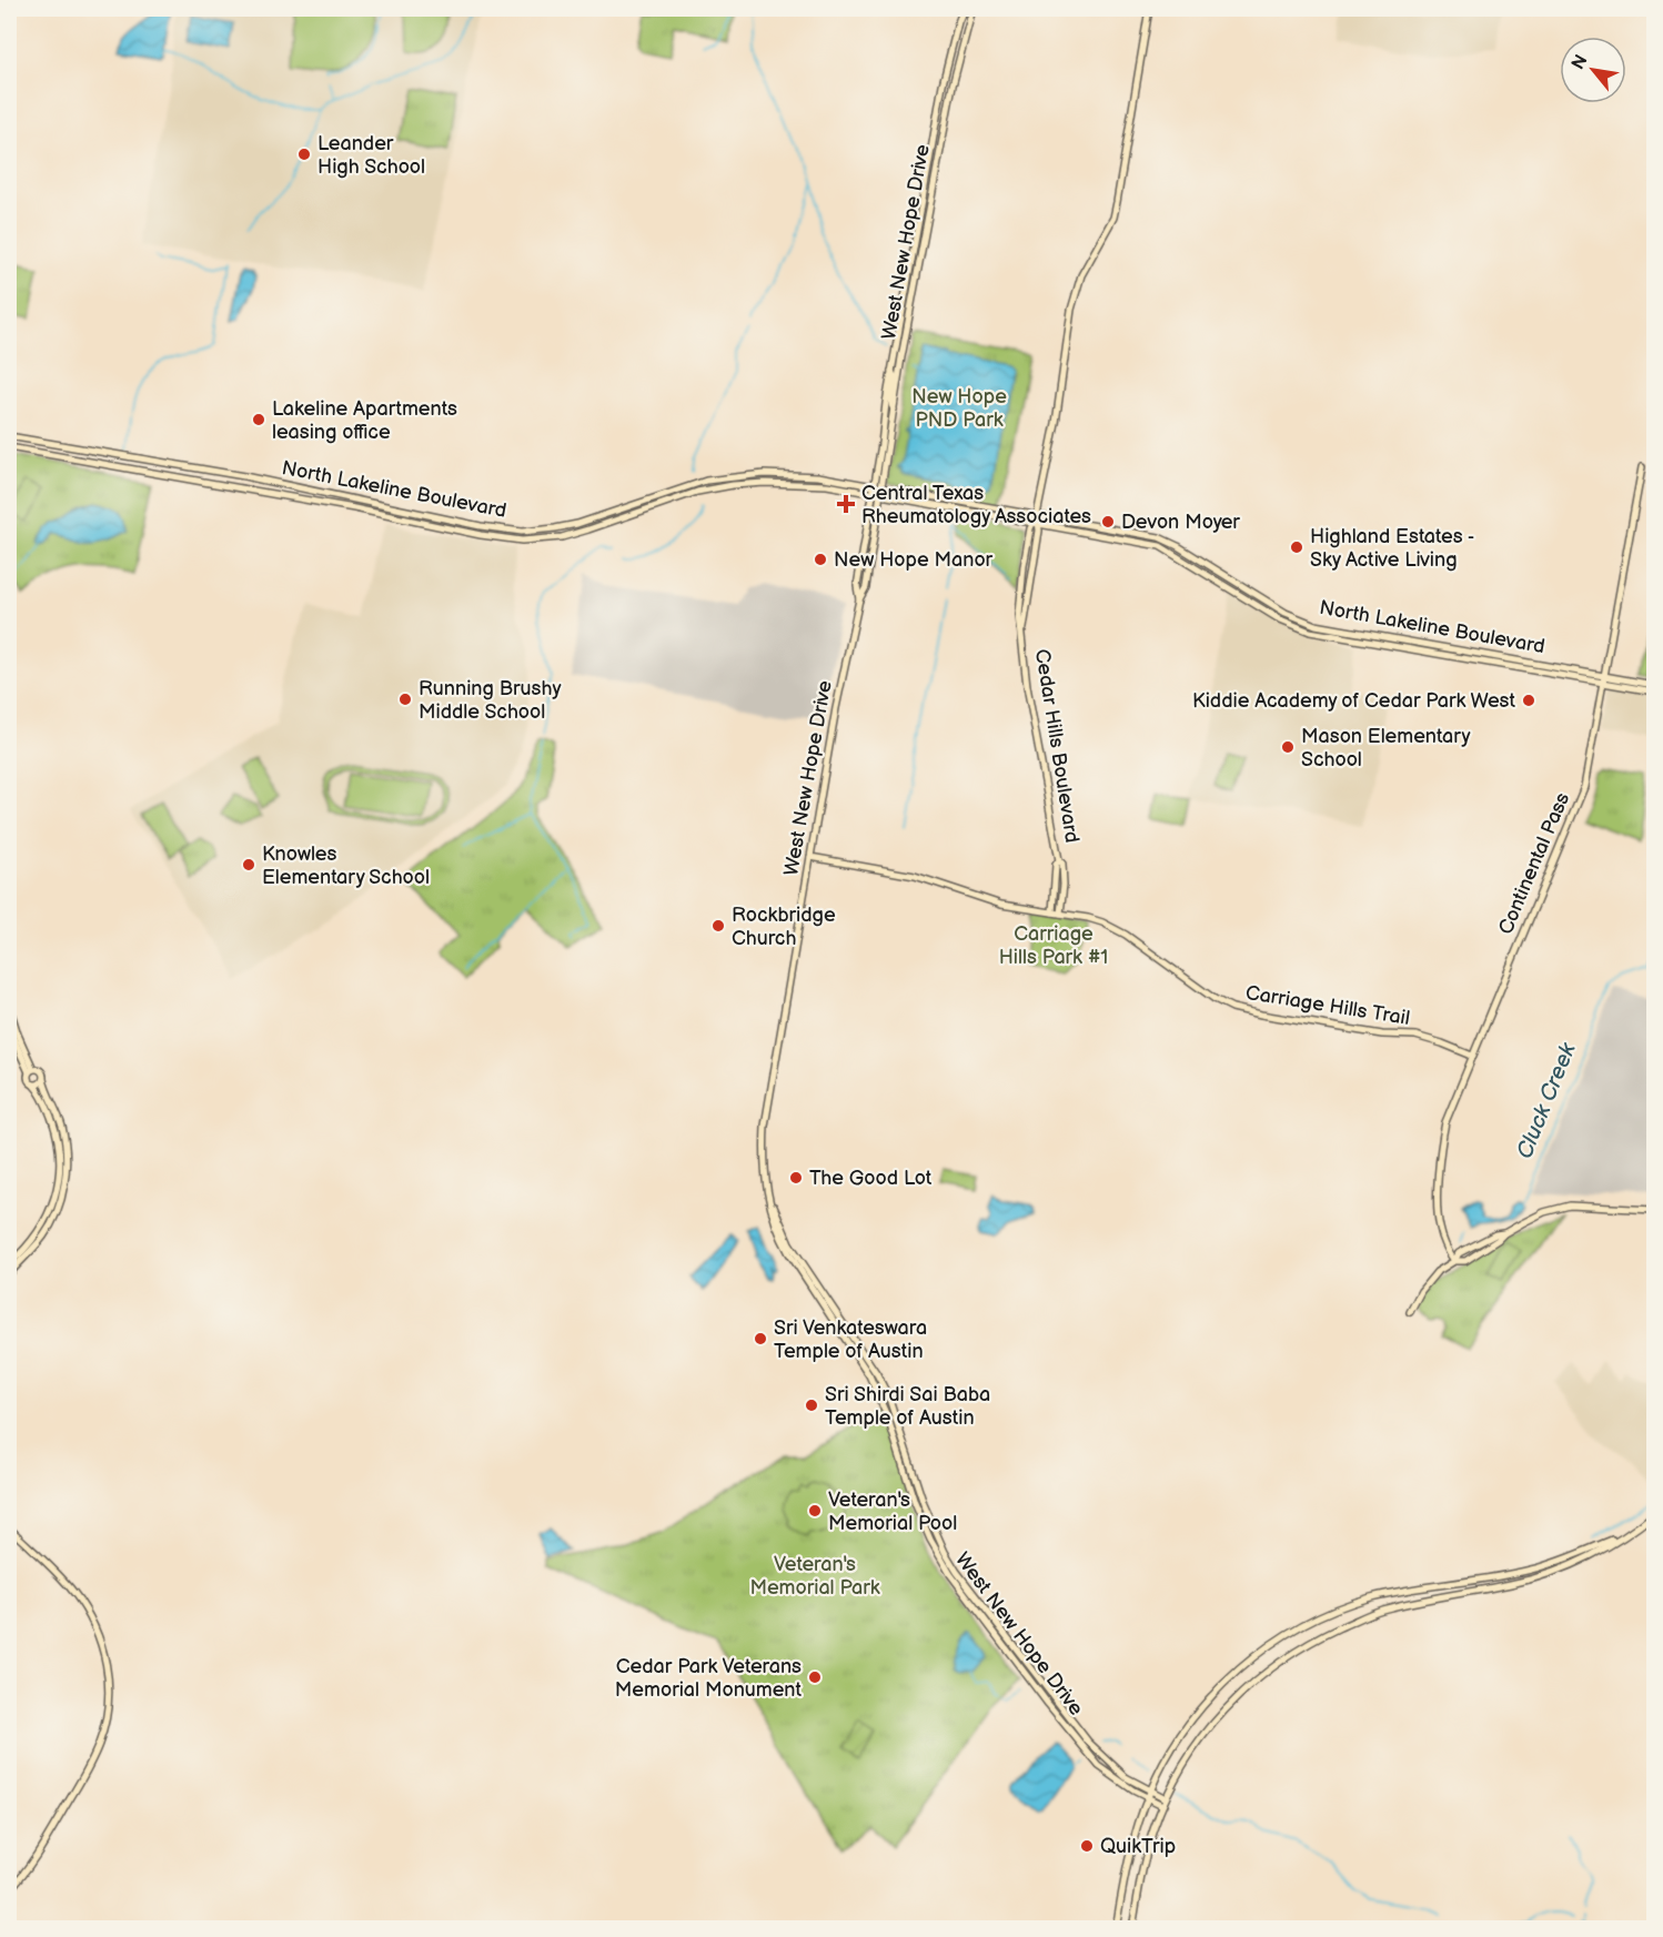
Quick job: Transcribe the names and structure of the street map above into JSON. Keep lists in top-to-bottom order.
{
  "streets": {
    "main road": [
      "West New Hope Drive",
      "North Lakeline Boulevard",
      "Cedar Hills Boulevard",
      "Continental Pass",
      "Carriage Hills Trail"
    ]
  },
  "crossings": [
    ["West New Hope Drive", "North Lakeline Boulevard"],
    ["West New Hope Drive", "Carriage Hills Trail"],
    ["North Lakeline Boulevard", "Cedar Hills Boulevard"],
    ["North Lakeline Boulevard", "Continental Pass"],
    ["Cedar Hills Boulevard", "Carriage Hills Trail"],
    ["Continental Pass", "Carriage Hills Trail"]
  ],
  "water": ["Cluck Creek"],
  "parks": ["New Hope PND Park", "Carriage Hills Park #1", "Veteran's Memorial Park"],
  "places": {
    "other": [
      "Leander High School",
      "Lakeline Apartments leasing office",
      "Devon Moyer",
      "Highland Estates - Sky Active Living",
      "New Hope Manor",
      "Running Brushy Middle School",
      "Kiddie Academy of Cedar Park West",
      "Mason Elementary School",
      "Knowles Elementary School",
      "Rockbridge Church",
      "The Good Lot",
      "Sri Venkateswara Temple of Austin",
      "Sri Shirdi Sai Baba Temple of Austin",
      "Veteran's Memorial Pool",
      "Cedar Park Veterans Memorial Monument",
      "QuikTrip"
    ],
    "health": ["Central Texas Rheumatology Associates"]
  },
  "north": "top left"
}
